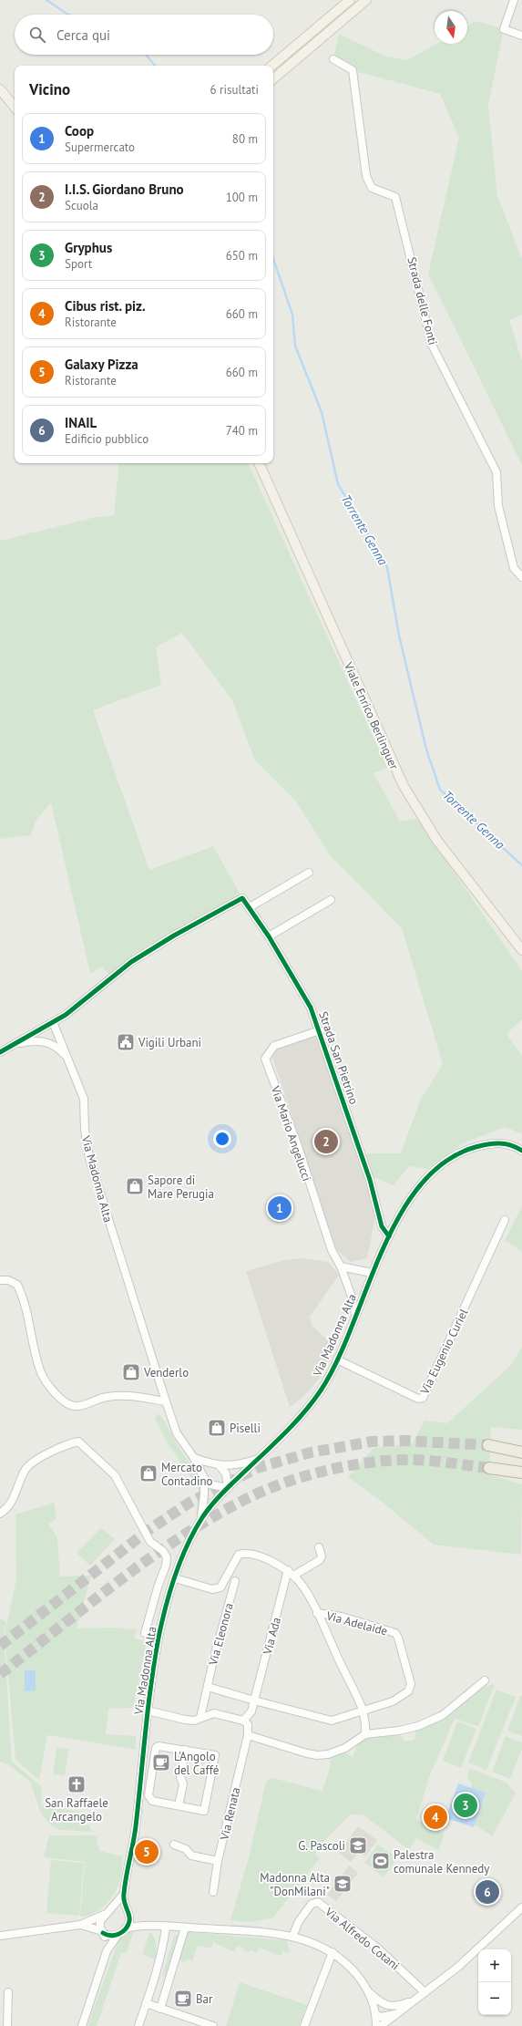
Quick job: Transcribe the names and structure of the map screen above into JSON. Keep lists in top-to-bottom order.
{
  "streets": {
    "main road": ["Viale Enrico Berlinguer"],
    "street": [
      "Strada delle Fonti",
      "Strada San Pietrino",
      "Via Mario Angelucci",
      "Via Madonna Alta",
      "Via Eugenio Curiel",
      "Via Adelaide",
      "Via Eleonora",
      "Via Ada",
      "Via Renata",
      "Via Alfredo Cotani"
    ]
  },
  "crossings": [
    ["Strada San Pietrino", "Via Mario Angelucci"],
    ["Strada San Pietrino", "Via Madonna Alta"],
    ["Via Mario Angelucci", "Via Madonna Alta"],
    ["Via Madonna Alta", "Via Eugenio Curiel"],
    ["Via Adelaide", "Via Ada"],
    ["Via Ada", "Via Renata"]
  ],
  "water": ["Torrente Genna"],
  "places": {
    "public building": ["Vigili Urbani"],
    "shop": [
      "Sapore di Mare Perugia",
      "Venderlo",
      "Piselli",
      "Mercato Contadino"
    ],
    "cafe": ["L'Angolo del Caffé", "Bar"],
    "church": ["San Raffaele Arcangelo"],
    "school or university": ["G. Pascoli", "Madonna Alta \"DonMilani\""],
    "sports": ["Palestra comunale Kennedy"]
  },
  "north": "bottom",
  "page": {
    "search": "Cerca qui",
    "heading": ["Vicino", "6 risultati"],
    "list": [
      {
        "mark": "1",
        "name": "Coop",
        "note": "Supermercato",
        "value": "80 m"
      },
      {
        "mark": "2",
        "name": "I.I.S. Giordano Bruno",
        "note": "Scuola",
        "value": "100 m"
      },
      {
        "mark": "3",
        "name": "Gryphus",
        "note": "Sport",
        "value": "650 m"
      },
      {
        "mark": "4",
        "name": "Cibus rist. piz.",
        "note": "Ristorante",
        "value": "660 m"
      },
      {
        "mark": "5",
        "name": "Galaxy Pizza",
        "note": "Ristorante",
        "value": "660 m"
      },
      {
        "mark": "6",
        "name": "INAIL",
        "note": "Edificio pubblico",
        "value": "740 m"
      }
    ],
    "pins": [
      "2",
      "1",
      "3",
      "4",
      "5",
      "6"
    ],
    "map_buttons": ["+", "−"]
  }
}
